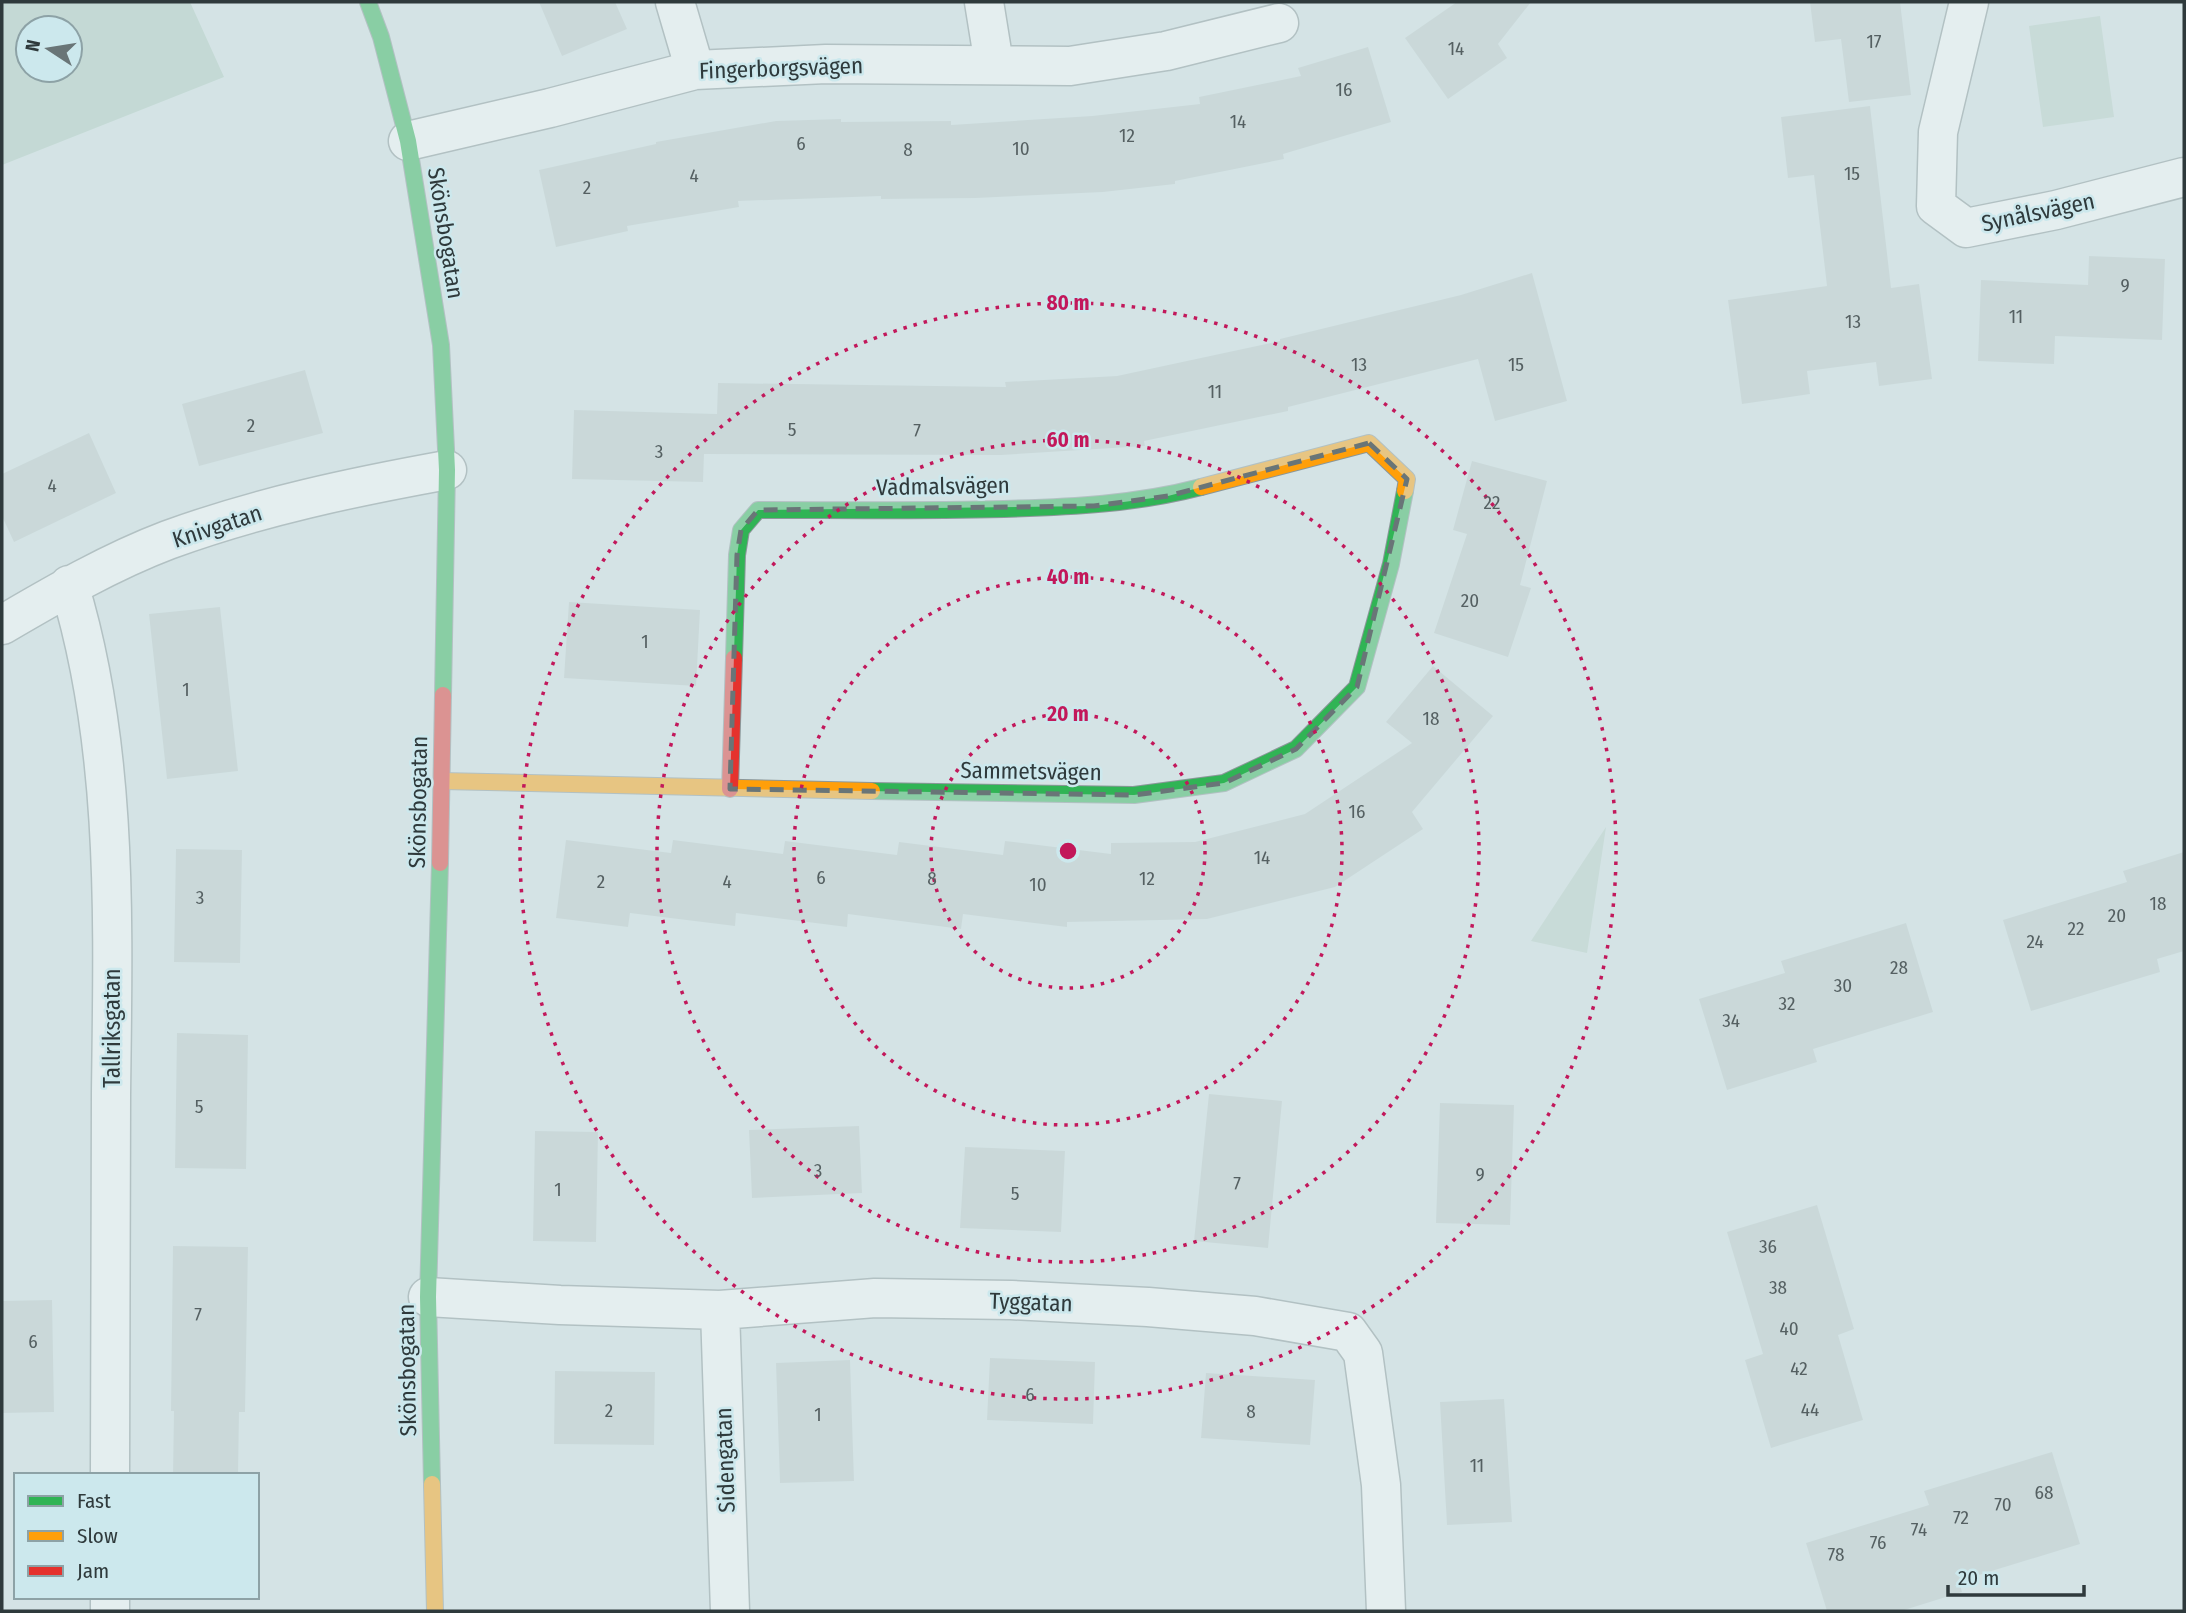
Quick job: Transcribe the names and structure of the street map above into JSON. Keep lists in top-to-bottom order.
{
  "streets": {
    "street": [
      "Fingerborgsvägen",
      "Synålsvägen",
      "Skönsbogatan",
      "Vadmalsvägen",
      "Knivgatan",
      "Sammetsvägen",
      "Tallriksgatan",
      "Tyggatan",
      "Sidengatan"
    ]
  },
  "crossings": [
    ["Fingerborgsvägen", "Skönsbogatan"],
    ["Skönsbogatan", "Knivgatan"],
    ["Skönsbogatan", "Sammetsvägen"],
    ["Skönsbogatan", "Tyggatan"],
    ["Vadmalsvägen", "Sammetsvägen"],
    ["Knivgatan", "Tallriksgatan"],
    ["Tyggatan", "Sidengatan"]
  ],
  "house_numbers": [
    "17",
    "14",
    "16",
    "14",
    "12",
    "6",
    "10",
    "8",
    "15",
    "4",
    "2",
    "9",
    "11",
    "13",
    "13",
    "15",
    "11",
    "2",
    "5",
    "7",
    "3",
    "4",
    "22",
    "20",
    "1",
    "1",
    "18",
    "16",
    "14",
    "6",
    "8",
    "12",
    "2",
    "4",
    "10",
    "3",
    "18",
    "20",
    "22",
    "24",
    "28",
    "30",
    "32",
    "34",
    "5",
    "3",
    "9",
    "7",
    "1",
    "5",
    "36",
    "38",
    "7",
    "40",
    "6",
    "42",
    "6",
    "44",
    "2",
    "8",
    "1",
    "11",
    "68",
    "70",
    "72",
    "74",
    "76",
    "78"
  ],
  "legend": ["Fast", "Slow", "Jam"],
  "scale_bar": "20 m",
  "north": "left",
  "rings": [
    "80 m",
    "60 m",
    "40 m",
    "20 m"
  ]
}
